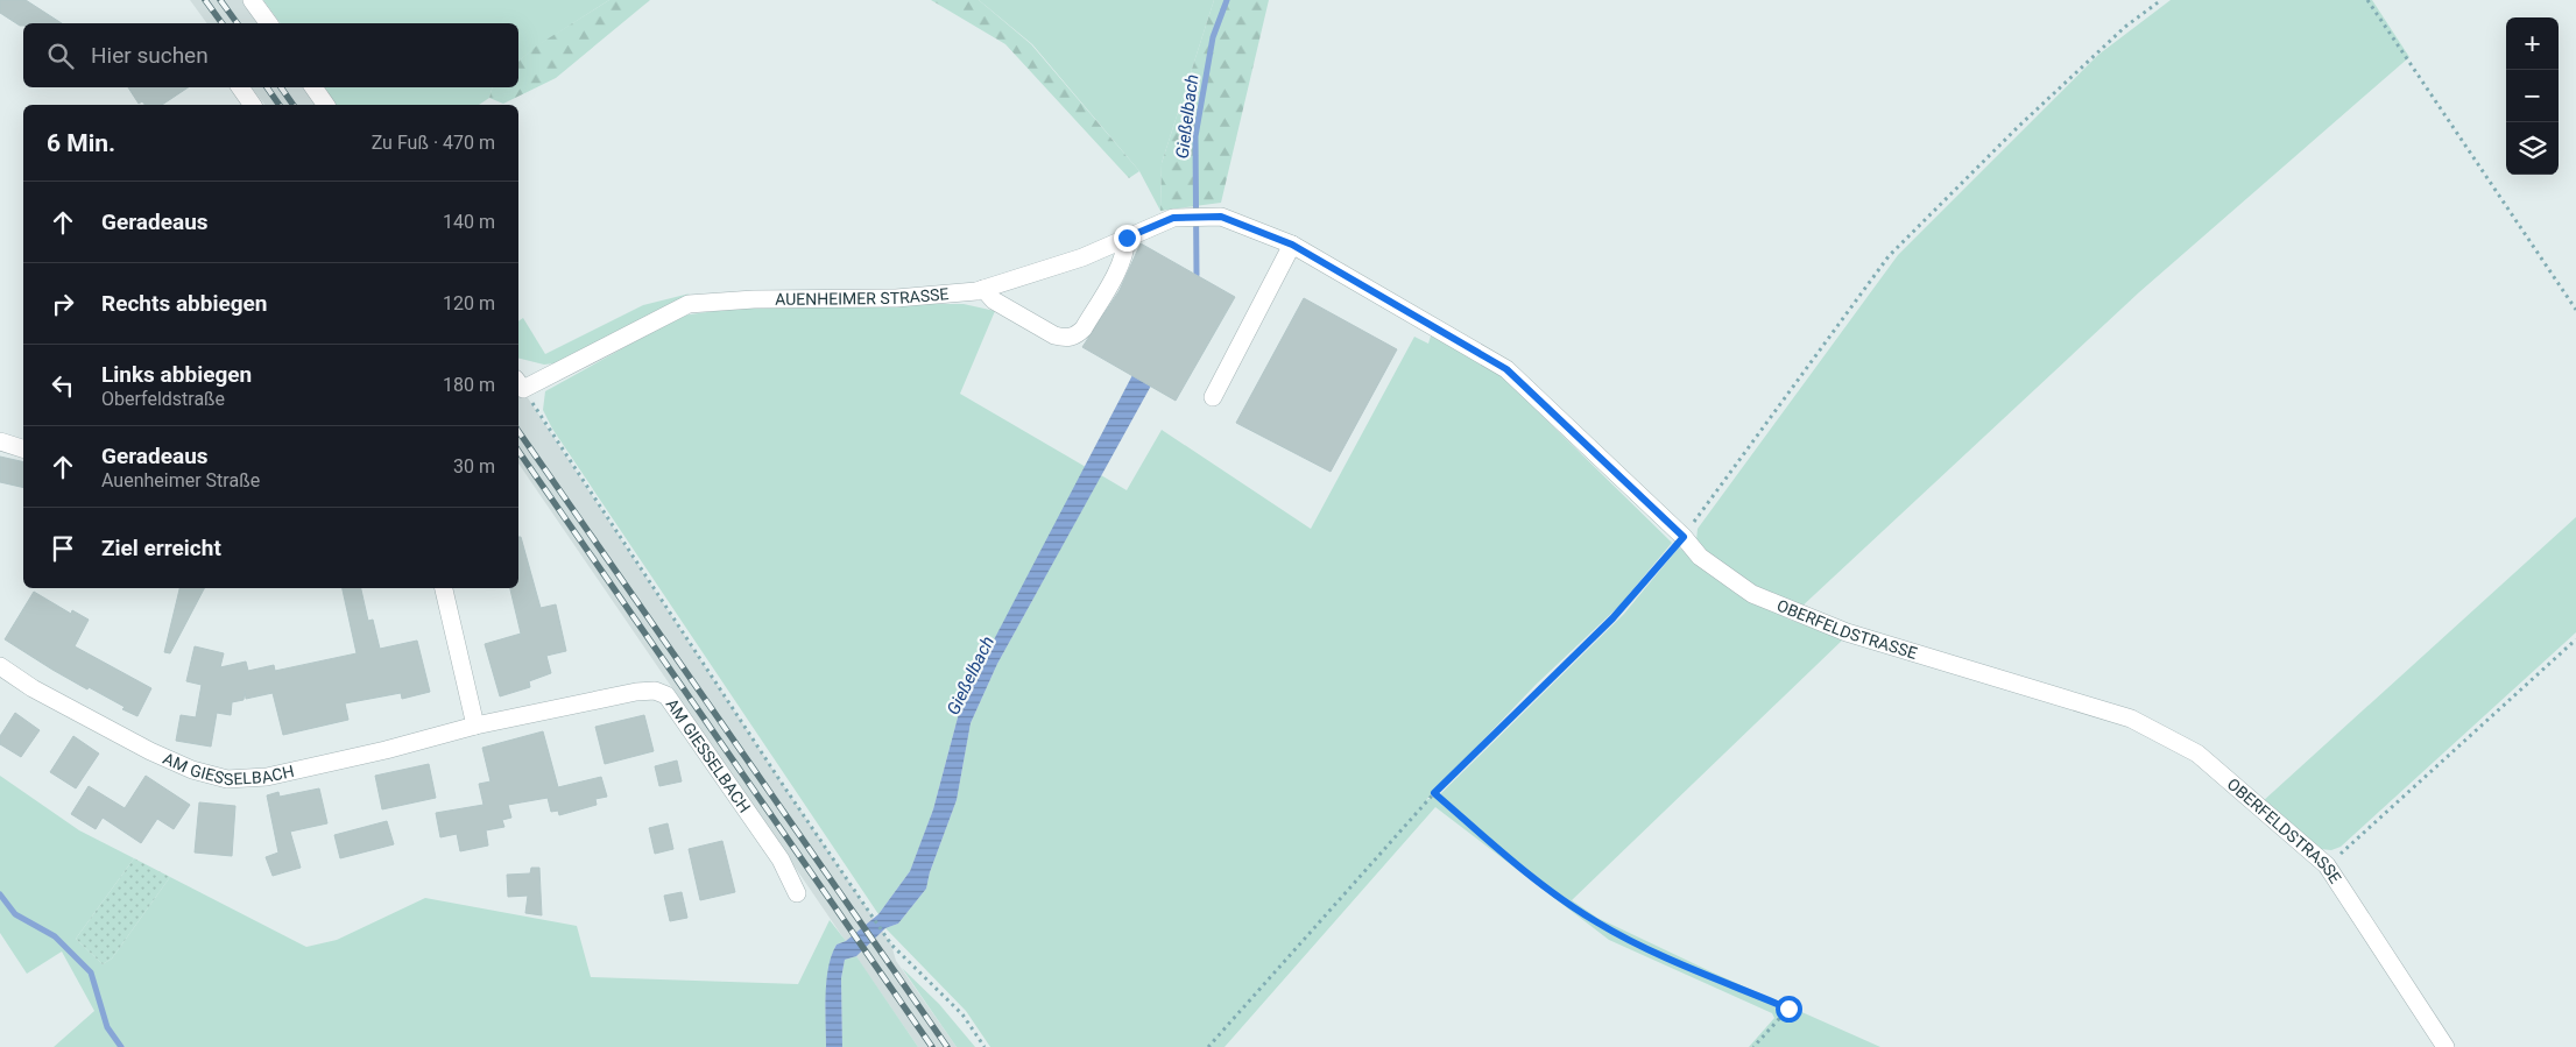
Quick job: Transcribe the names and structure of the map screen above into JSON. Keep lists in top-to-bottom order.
{
  "streets": {
    "street": ["AUENHEIMER STRASSE", "OBERFELDSTRASSE", "AM GIESSELBACH"]
  },
  "crossings": [
    ["AUENHEIMER STRASSE", "OBERFELDSTRASSE"]
  ],
  "water": ["Gießelbach"],
  "page": {
    "map_buttons": ["+", "−"],
    "search": "Hier suchen",
    "heading": ["6 Min.", "Zu Fuß · 470 m"],
    "list": [
      ["Geradeaus", "140 m"],
      ["Rechts abbiegen", "120 m"],
      ["Links abbiegen", "Oberfeldstraße", "180 m"],
      ["Geradeaus", "Auenheimer Straße", "30 m"],
      "Ziel erreicht"
    ]
  }
}
